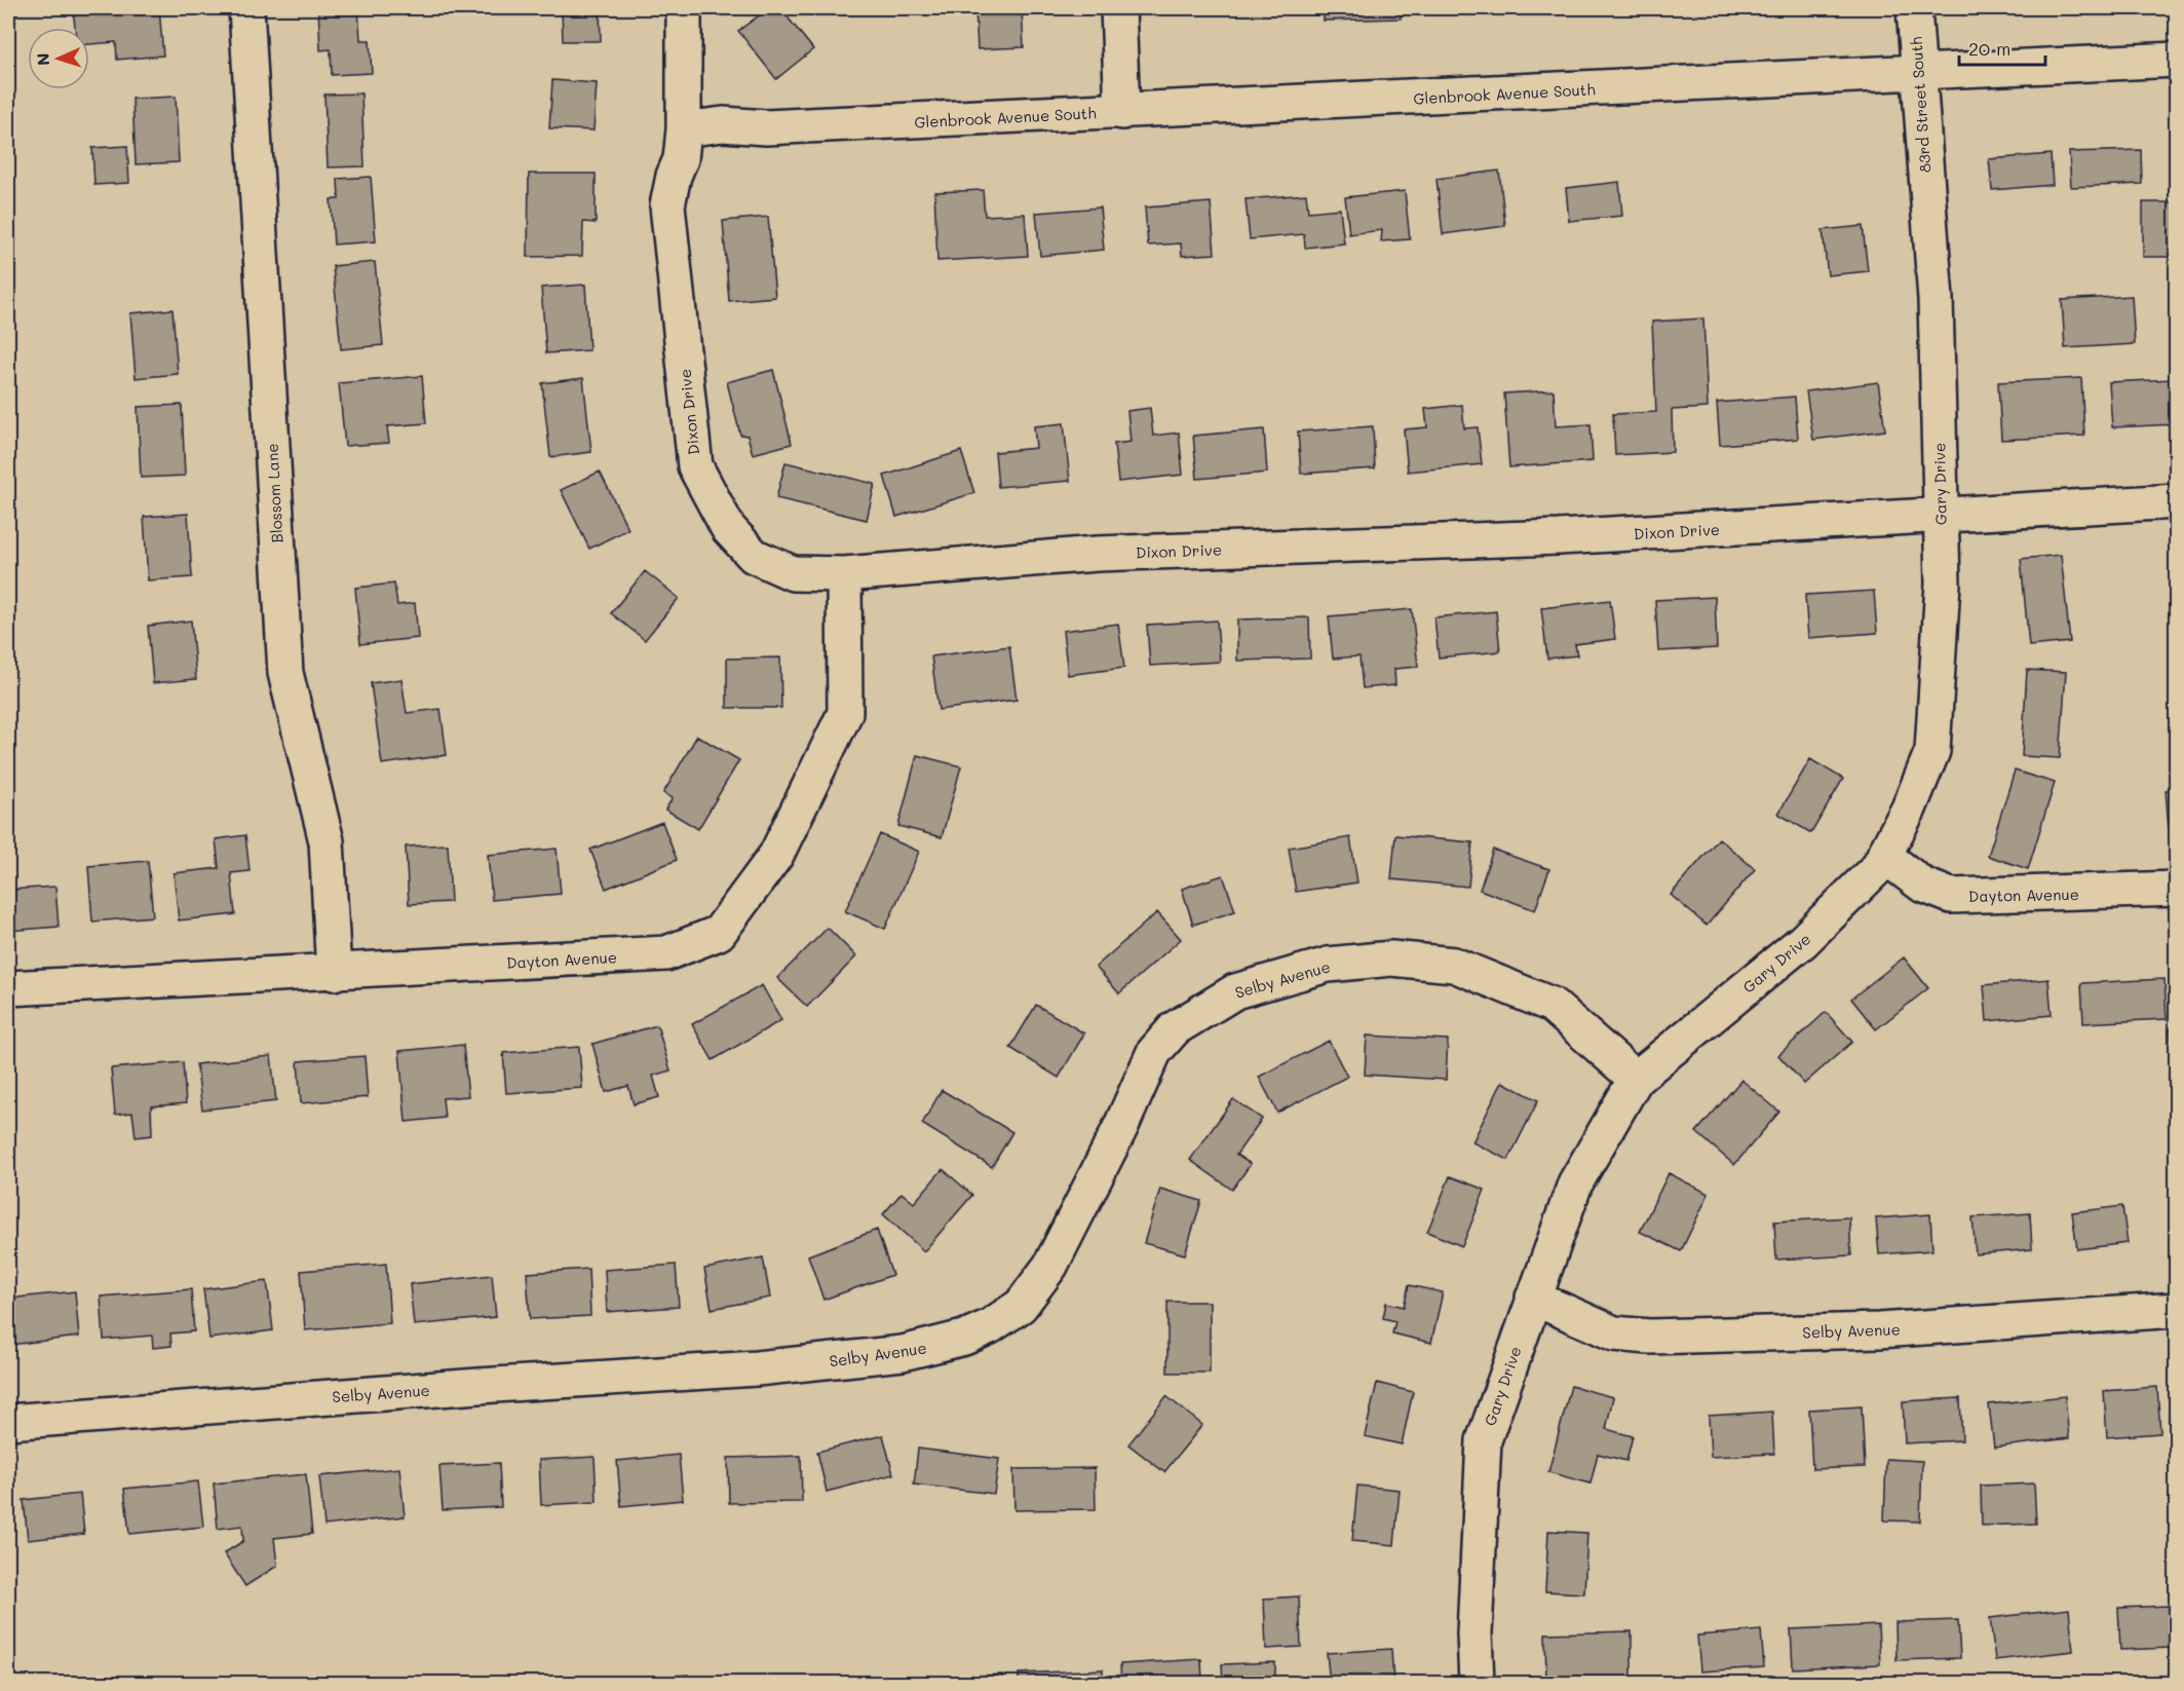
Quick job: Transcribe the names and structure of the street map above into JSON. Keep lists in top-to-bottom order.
{
  "streets": {
    "street": [
      "Glenbrook Avenue South",
      "83rd Street South",
      "Dixon Drive",
      "Gary Drive",
      "Blossom Lane",
      "Dayton Avenue",
      "Selby Avenue"
    ]
  },
  "crossings": [
    ["Glenbrook Avenue South", "83rd Street South"],
    ["Glenbrook Avenue South", "Dixon Drive"],
    ["83rd Street South", "Gary Drive"],
    ["Dixon Drive", "Gary Drive"],
    ["Dixon Drive", "Dayton Avenue"],
    ["Gary Drive", "Dayton Avenue"],
    ["Gary Drive", "Selby Avenue"],
    ["Blossom Lane", "Dayton Avenue"]
  ],
  "scale_bar": "20 m",
  "north": "left"
}
